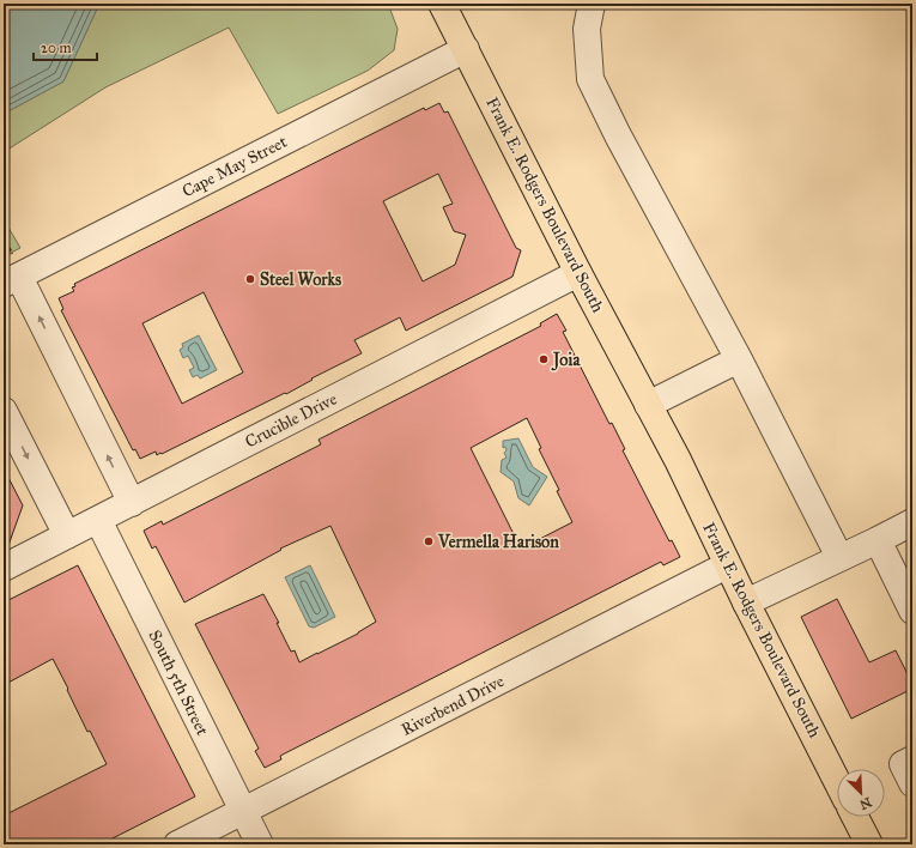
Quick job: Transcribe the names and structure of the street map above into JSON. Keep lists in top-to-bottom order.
{
  "streets": {
    "main road": ["Frank E. Rodgers Boulevard South"],
    "street": [
      "Cape May Street",
      "Crucible Drive",
      "South 5th Street",
      "Riverbend Drive"
    ]
  },
  "crossings": [
    ["Cape May Street", "Frank E. Rodgers Boulevard South"],
    ["Frank E. Rodgers Boulevard South", "Crucible Drive"],
    ["Frank E. Rodgers Boulevard South", "Riverbend Drive"],
    ["Crucible Drive", "South 5th Street"],
    ["South 5th Street", "Riverbend Drive"]
  ],
  "places": ["Steel Works", "Joia", "Vermella Harison"],
  "scale_bar": "20 m",
  "north": "bottom right"
}
